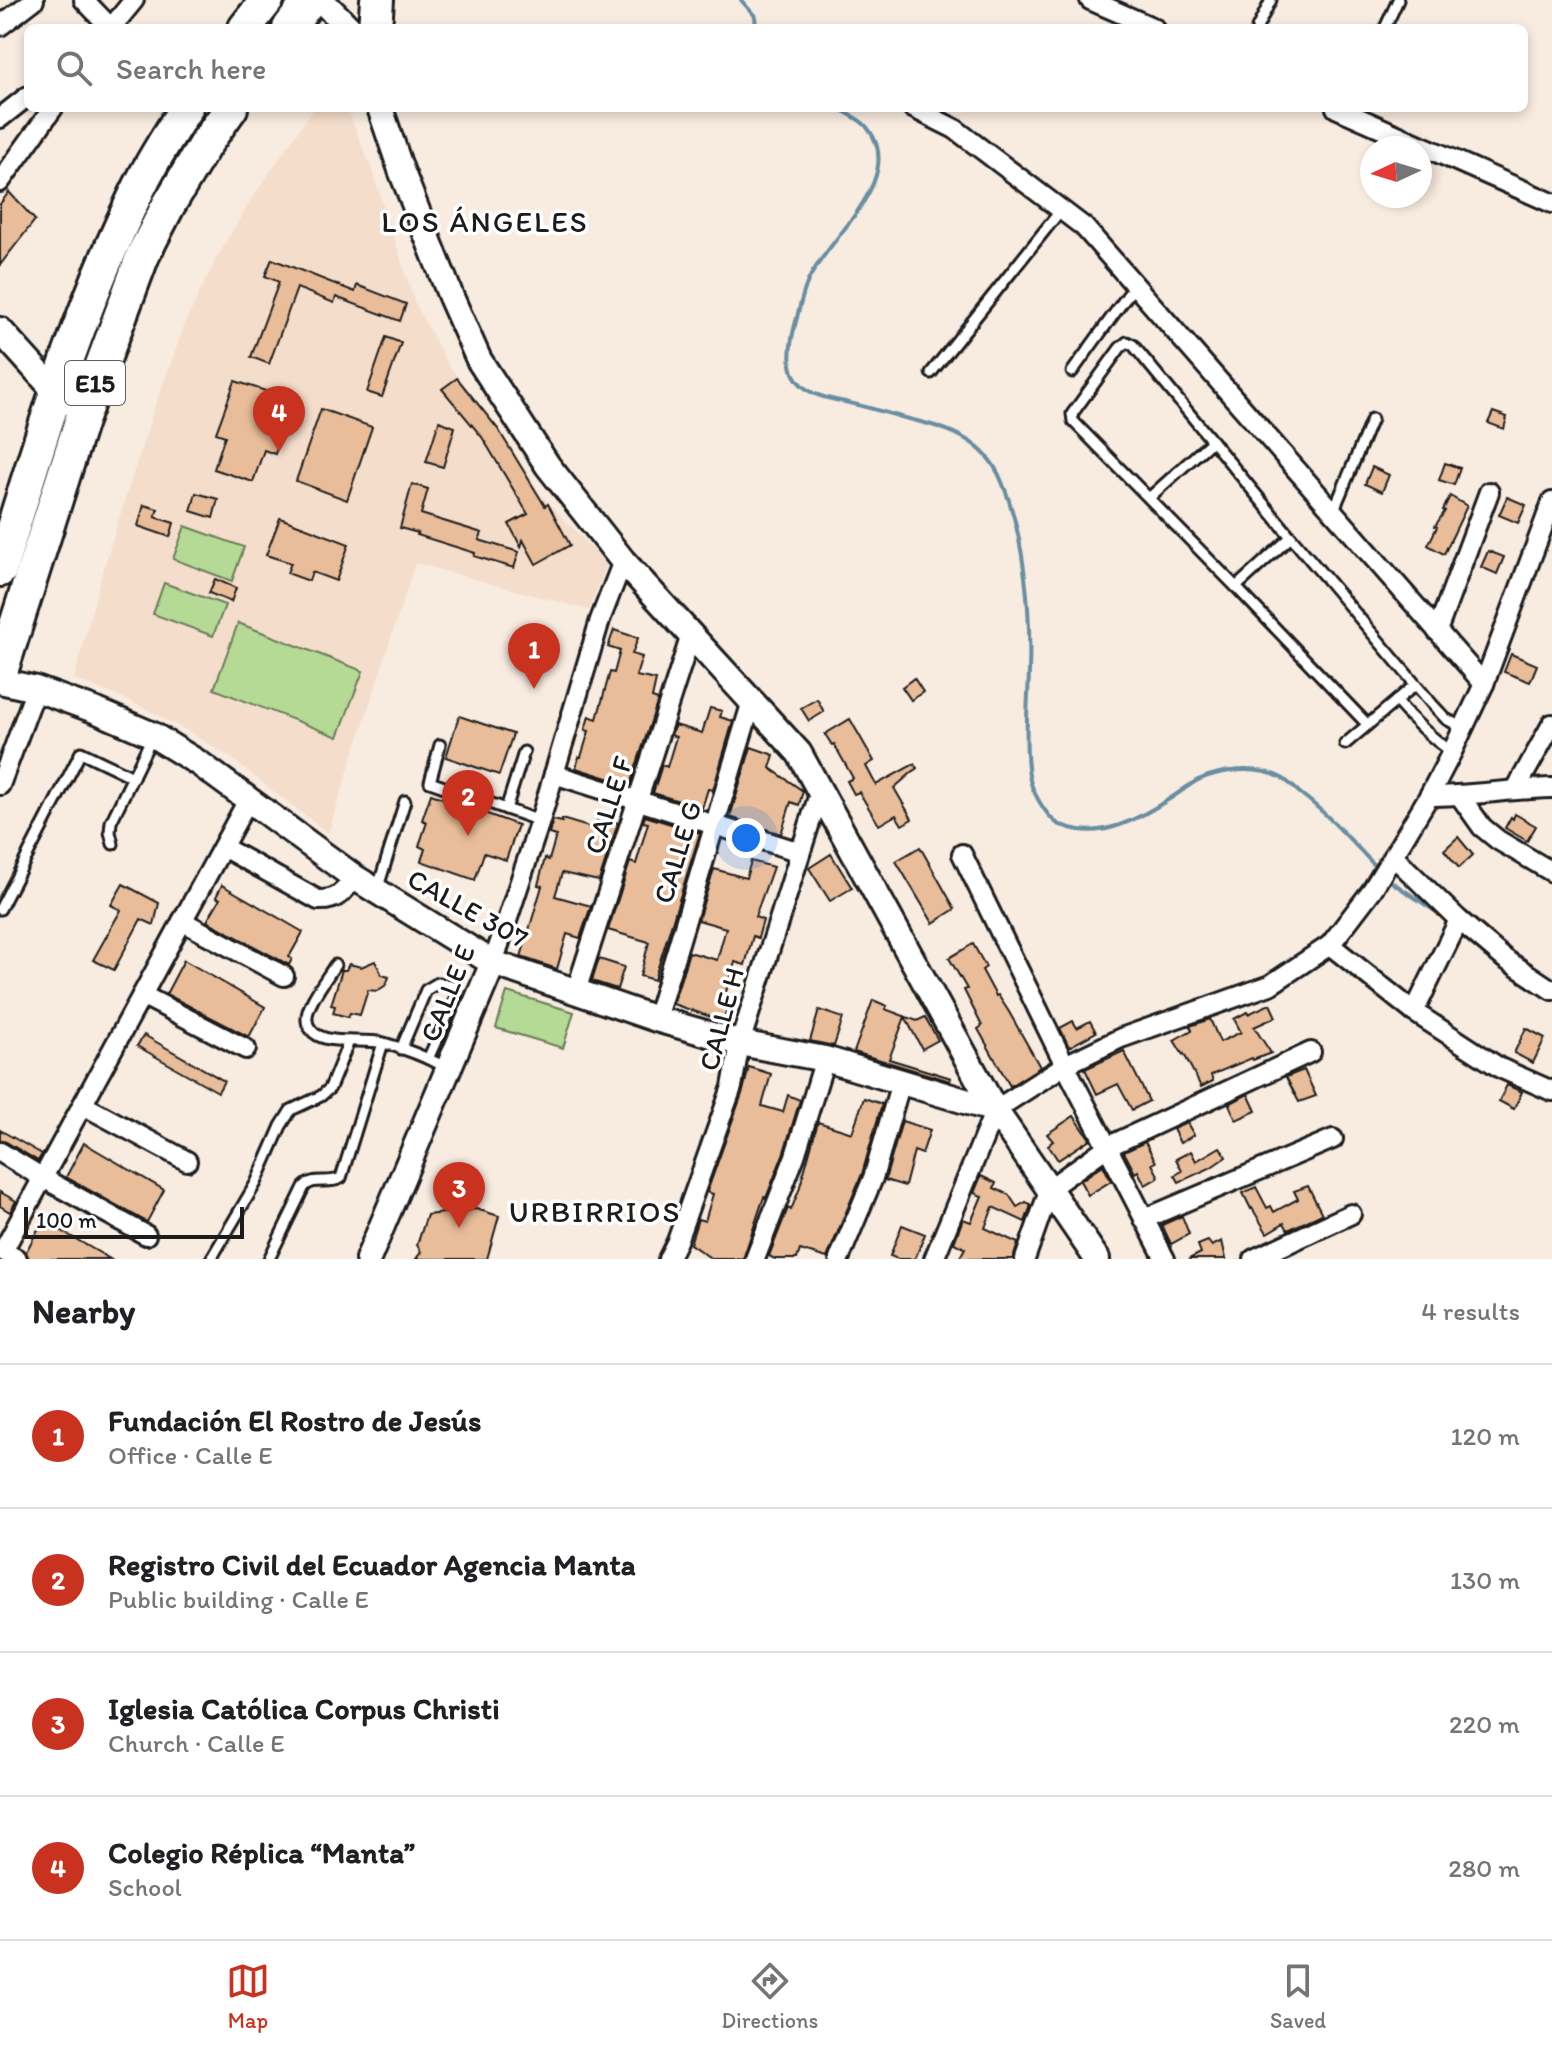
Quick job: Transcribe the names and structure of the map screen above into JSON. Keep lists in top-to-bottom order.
{
  "streets": {
    "highway": ["E15"],
    "street": [
      "CALLE F",
      "CALLE G",
      "CALLE 307",
      "CALLE E",
      "CALLE H"
    ]
  },
  "crossings": [
    ["E15", "CALLE 307"],
    ["CALLE F", "CALLE 307"],
    ["CALLE G", "CALLE 307"],
    ["CALLE 307", "CALLE E"],
    ["CALLE 307", "CALLE H"]
  ],
  "districts": ["LOS ÁNGELES", "URBIRRIOS"],
  "scale_bar": "100 m",
  "north": "left",
  "page": {
    "search": "Search here",
    "pins": [
      "4",
      "1",
      "2",
      "3"
    ],
    "scale": "100 m",
    "heading": ["Nearby", "4 results"],
    "list": [
      {
        "mark": "1",
        "name": "Fundación El Rostro de Jesús",
        "note": "Office · Calle E",
        "value": "120 m"
      },
      {
        "mark": "2",
        "name": "Registro Civil del Ecuador Agencia Manta",
        "note": "Public building · Calle E",
        "value": "130 m"
      },
      {
        "mark": "3",
        "name": "Iglesia Católica Corpus Christi",
        "note": "Church · Calle E",
        "value": "220 m"
      },
      {
        "mark": "4",
        "name": "Colegio Réplica “Manta”",
        "note": "School",
        "value": "280 m"
      }
    ],
    "nav": ["Map", "Directions", "Saved"]
  }
}
